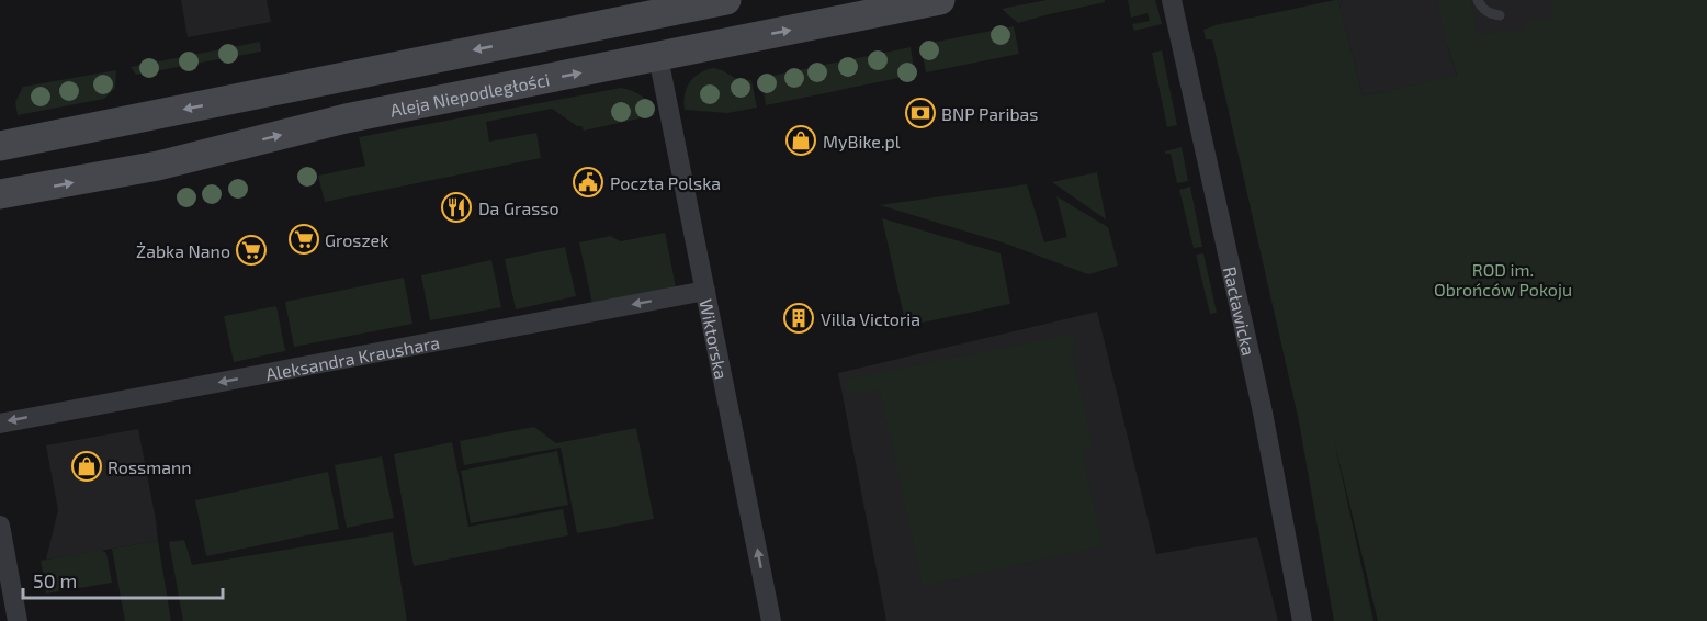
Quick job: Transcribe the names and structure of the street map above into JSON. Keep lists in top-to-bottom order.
{
  "streets": {
    "main road": ["Aleja Niepodległości"],
    "street": ["Racławicka", "Wiktorska", "Aleksandra Kraushara"]
  },
  "crossings": [
    ["Aleja Niepodległości", "Wiktorska"],
    ["Wiktorska", "Aleksandra Kraushara"]
  ],
  "one_way": ["Wiktorska", "Aleksandra Kraushara"],
  "parks": ["ROD im. Obrońców Pokoju"],
  "places": {
    "bank": ["BNP Paribas"],
    "shop": ["MyBike.pl", "Rossmann"],
    "public building": ["Poczta Polska"],
    "restaurant": ["Da Grasso"],
    "supermarket": ["Groszek", "Żabka Nano"],
    "building": ["Villa Victoria"]
  },
  "scale_bar": "50 m"
}
